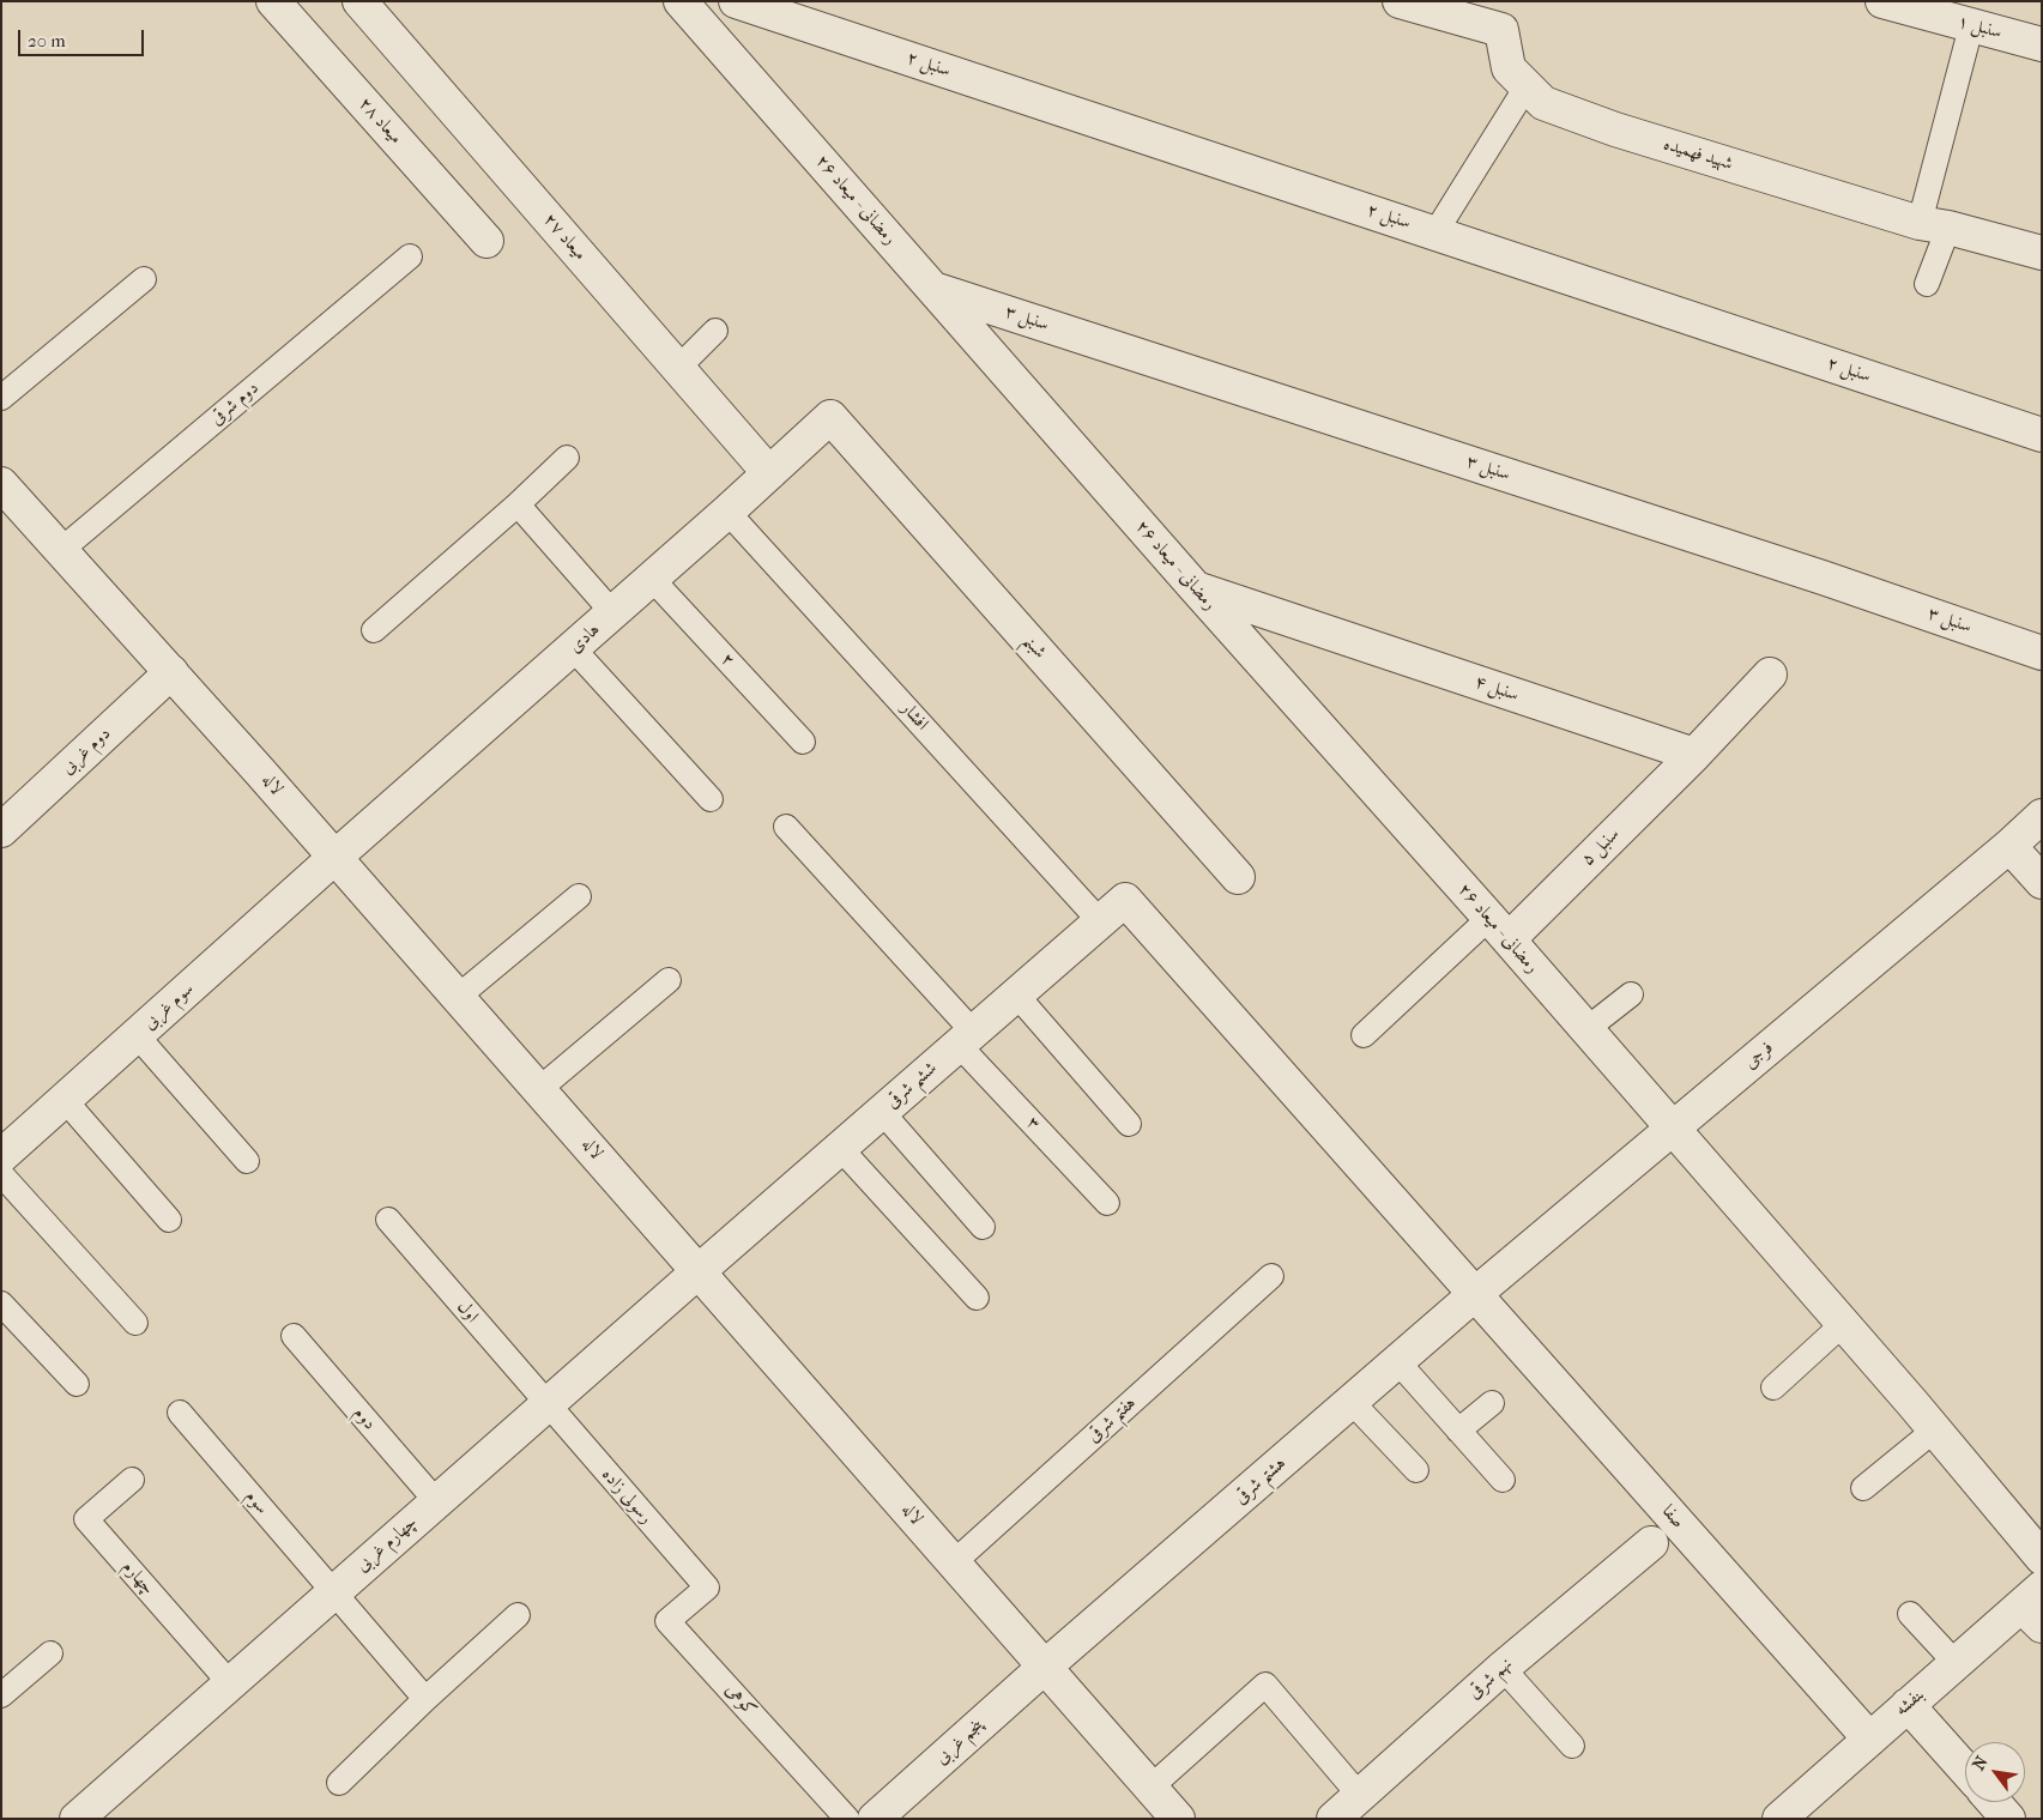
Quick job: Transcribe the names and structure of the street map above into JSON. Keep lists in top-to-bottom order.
{
  "streets": {
    "street": [
      "سنبل ۱",
      "سنبل ۲",
      "میعاد ۲۸",
      "شهید فهمیده",
      "رمضانی - میعاد ۲۶",
      "میعاد ۲۷",
      "سنبل ۳",
      "هادی",
      "شبنم",
      "سنبل ۴",
      "دوم غربی",
      "لاله",
      "سنبل ۵",
      "سوم غربی",
      "فرجی",
      "ششم شرقی",
      "هشتم شرقی",
      "صفا",
      "چهارم غربی",
      "نهم شرقی",
      "بنفشه",
      "پنجم غربی"
    ],
    "lane": [
      "دوم شرقی",
      "۲",
      "افشار",
      "۳",
      "اول",
      "دوم",
      "هفتم شرقی",
      "رسولی زاده",
      "سوم",
      "چهارم",
      "کوهی"
    ]
  },
  "crossings": [
    ["رمضانی - میعاد ۲۶", "سنبل ۳"],
    ["رمضانی - میعاد ۲۶", "سنبل ۴"],
    ["رمضانی - میعاد ۲۶", "سنبل ۵"],
    ["رمضانی - میعاد ۲۶", "فرجی"],
    ["میعاد ۲۷", "هادی"],
    ["دوم شرقی", "لاله"],
    ["هادی", "شبنم"],
    ["هادی", "۲"],
    ["هادی", "افشار"],
    ["هادی", "لاله"],
    ["هادی", "سوم غربی"],
    ["سنبل ۴", "سنبل ۵"],
    ["افشار", "ششم شرقی"],
    ["دوم غربی", "لاله"],
    ["لاله", "سوم غربی"],
    ["لاله", "ششم شرقی"],
    ["لاله", "هفتم شرقی"],
    ["لاله", "هشتم شرقی"],
    ["لاله", "چهارم غربی"],
    ["لاله", "پنجم غربی"],
    ["فرجی", "هشتم شرقی"],
    ["فرجی", "صفا"],
    ["ششم شرقی", "۳"],
    ["ششم شرقی", "صفا"],
    ["ششم شرقی", "چهارم غربی"],
    ["اول", "رسولی زاده"],
    ["اول", "چهارم غربی"],
    ["دوم", "چهارم غربی"],
    ["هشتم شرقی", "صفا"],
    ["هشتم شرقی", "پنجم غربی"],
    ["رسولی زاده", "چهارم غربی"],
    ["رسولی زاده", "کوهی"],
    ["سوم", "چهارم غربی"],
    ["صفا", "بنفشه"],
    ["چهارم غربی", "چهارم"]
  ],
  "scale_bar": "20 m",
  "north": "top left"
}
